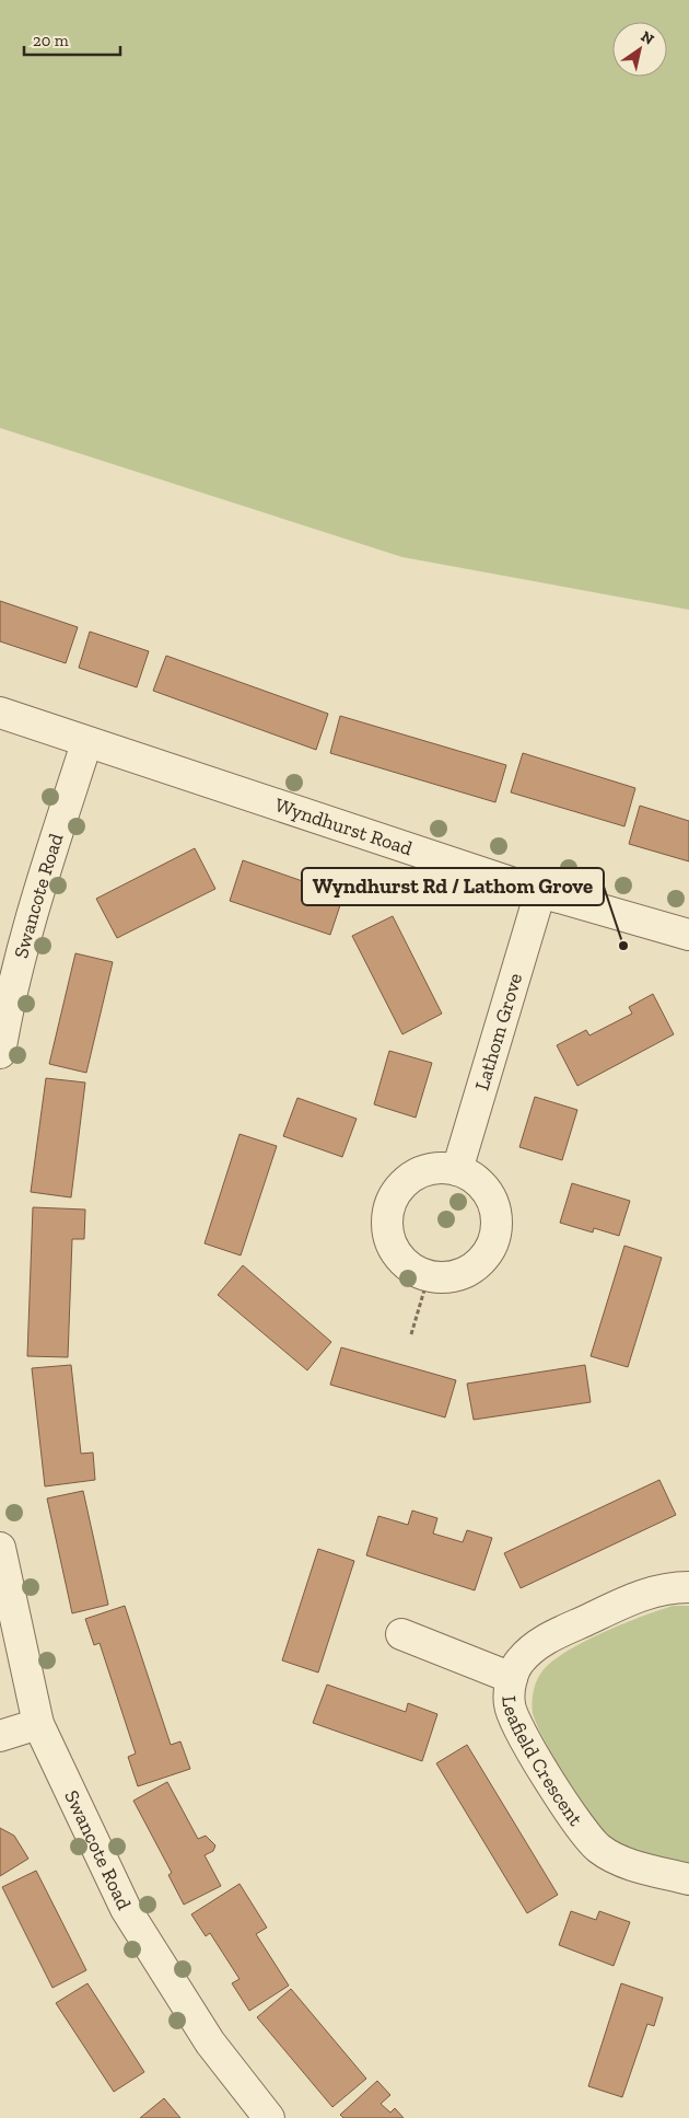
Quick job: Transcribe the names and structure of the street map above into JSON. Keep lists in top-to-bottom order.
{
  "streets": {
    "street": [
      "Wyndhurst Road",
      "Swancote Road",
      "Lathom Grove",
      "Leafield Crescent"
    ]
  },
  "crossings": [
    ["Wyndhurst Road", "Swancote Road"],
    ["Wyndhurst Road", "Lathom Grove"]
  ],
  "places": ["Wyndhurst Rd / Lathom Grove"],
  "scale_bar": "20 m",
  "north": "top right"
}
